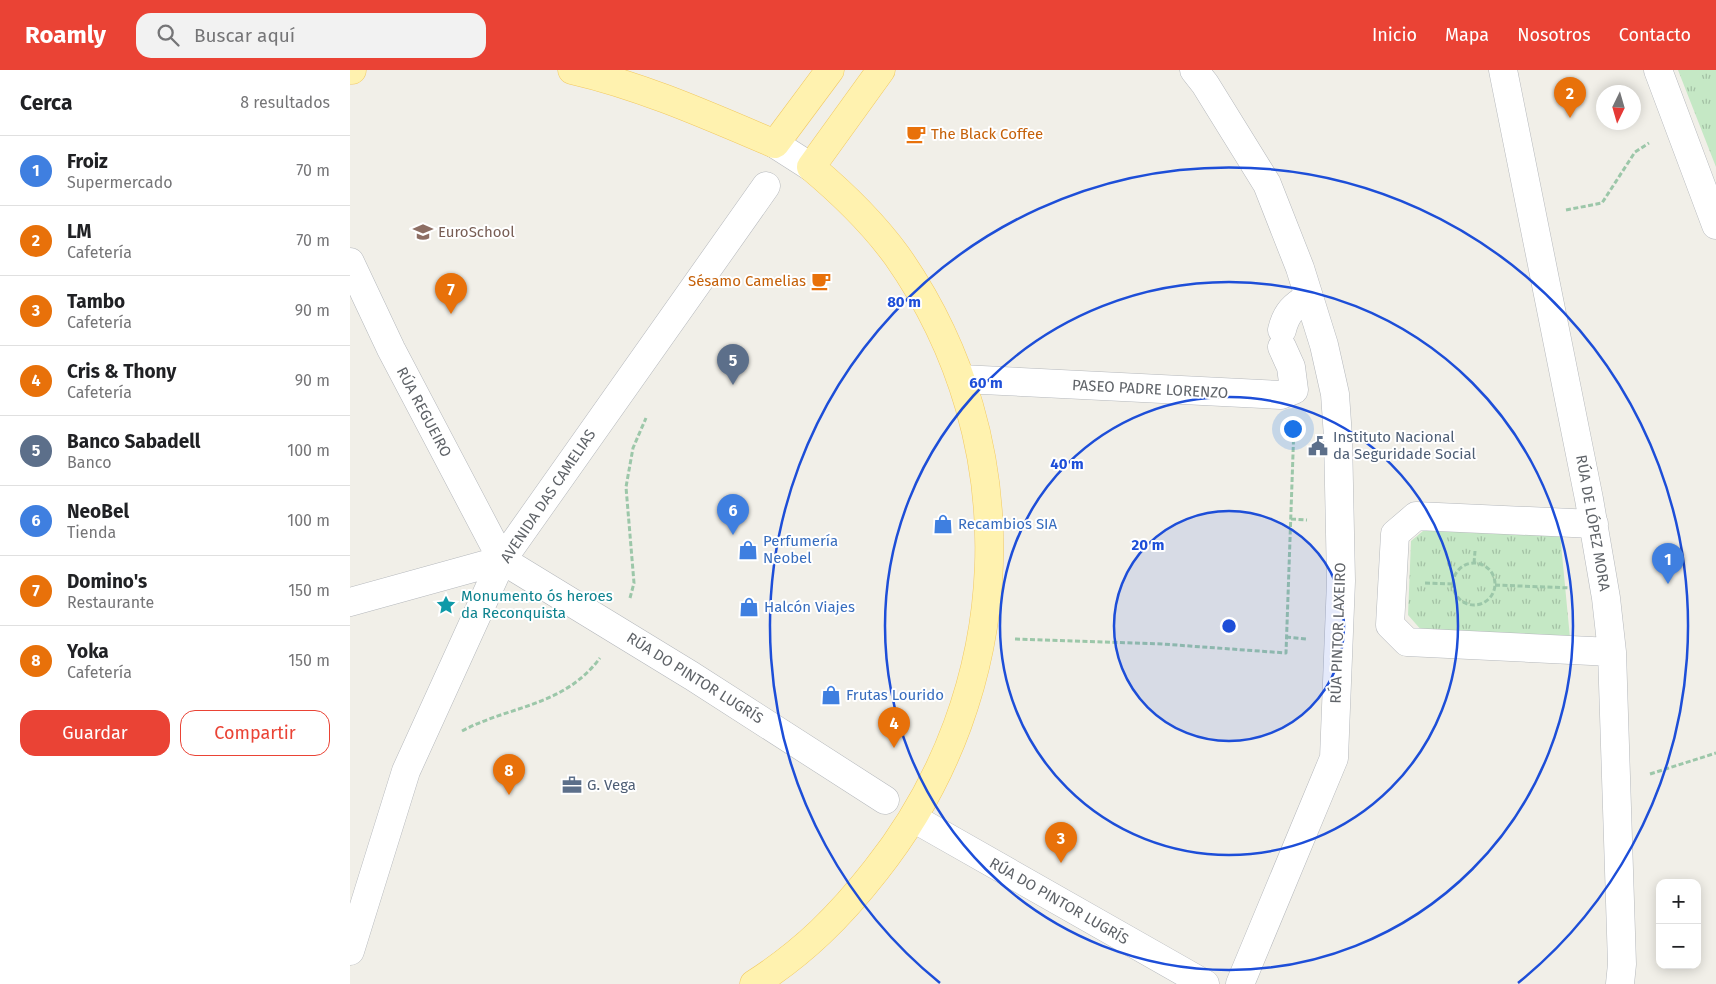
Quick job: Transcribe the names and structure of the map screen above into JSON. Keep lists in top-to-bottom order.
{
  "streets": {
    "street": [
      "PASEO PADRE LORENZO",
      "RÚA REGUEIRO",
      "AVENIDA DAS CAMELIAS",
      "RÚA DE LÓPEZ MORA",
      "RÚA PINTOR LAXEIRO",
      "RÚA DO PINTOR LUGRÍS"
    ]
  },
  "crossings": [
    ["RÚA REGUEIRO", "AVENIDA DAS CAMELIAS"],
    ["RÚA REGUEIRO", "RÚA DO PINTOR LUGRÍS"],
    ["AVENIDA DAS CAMELIAS", "RÚA DO PINTOR LUGRÍS"]
  ],
  "places": {
    "cafe": ["The Black Coffee", "Sésamo Camelias"],
    "school or university": ["EuroSchool"],
    "public building": ["Instituto Nacional da Seguridade Social"],
    "shop": [
      "Recambios SIA",
      "Perfumería Neobel",
      "Halcón Viajes",
      "Frutas Lourido"
    ],
    "place": ["Monumento ós heroes da Reconquista"],
    "office": ["G. Vega"]
  },
  "north": "bottom",
  "page": {
    "header": "Roamly",
    "search": "Buscar aquí",
    "nav": [
      "Inicio",
      "Mapa",
      "Nosotros",
      "Contacto"
    ],
    "heading": ["Cerca", "8 resultados"],
    "pins": [
      "2",
      "7",
      "5",
      "6",
      "1",
      "4",
      "8",
      "3"
    ],
    "list": [
      {
        "mark": "1",
        "name": "Froiz",
        "note": "Supermercado",
        "value": "70 m"
      },
      {
        "mark": "2",
        "name": "LM",
        "note": "Cafetería",
        "value": "70 m"
      },
      {
        "mark": "3",
        "name": "Tambo",
        "note": "Cafetería",
        "value": "90 m"
      },
      {
        "mark": "4",
        "name": "Cris & Thony",
        "note": "Cafetería",
        "value": "90 m"
      },
      {
        "mark": "5",
        "name": "Banco Sabadell",
        "note": "Banco",
        "value": "100 m"
      },
      {
        "mark": "6",
        "name": "NeoBel",
        "note": "Tienda",
        "value": "100 m"
      },
      {
        "mark": "7",
        "name": "Domino's",
        "note": "Restaurante",
        "value": "150 m"
      },
      {
        "mark": "8",
        "name": "Yoka",
        "note": "Cafetería",
        "value": "150 m"
      }
    ],
    "buttons": ["Guardar", "Compartir"],
    "map_buttons": ["+", "−"]
  },
  "rings": [
    "80 m",
    "60 m",
    "40 m",
    "20 m"
  ]
}
